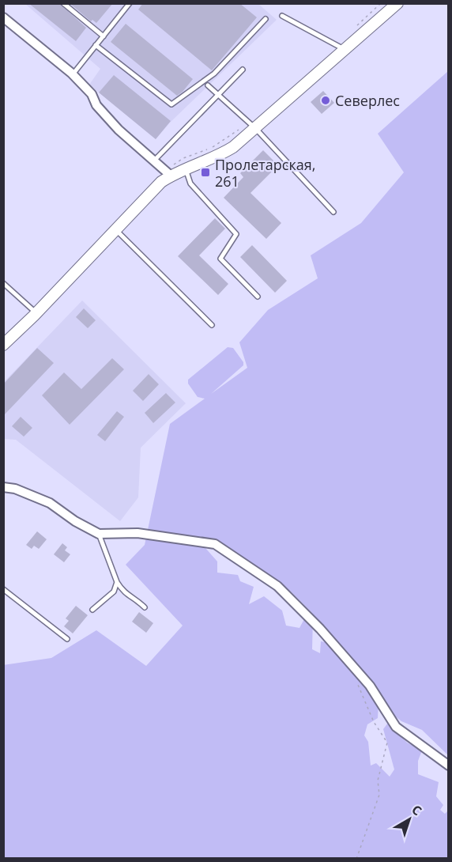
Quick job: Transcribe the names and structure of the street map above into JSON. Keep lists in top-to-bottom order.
{
  "places": {
    "other": ["Северлес"],
    "transit": ["Пролетарская, 261"]
  },
  "north": "top right"
}
